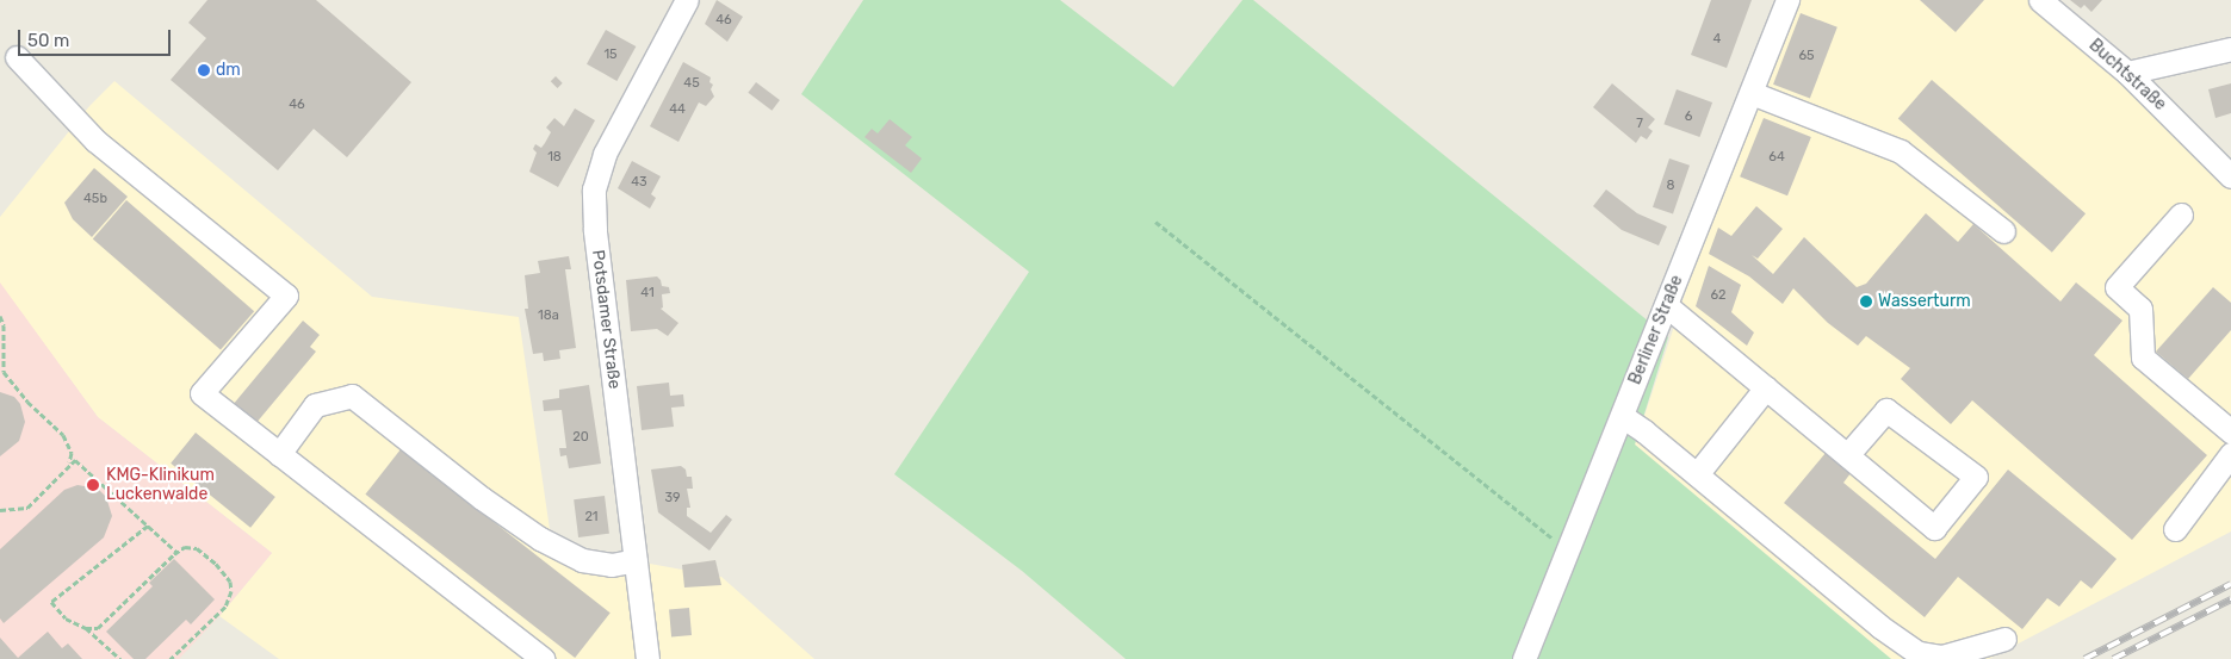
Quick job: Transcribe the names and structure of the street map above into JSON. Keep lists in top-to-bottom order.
{
  "streets": {
    "street": ["Buchtstraße", "Potsdamer Straße", "Berliner Straße"]
  },
  "places": ["dm", "Wasserturm", "KMG-Klinikum Luckenwalde"],
  "house_numbers": [
    "46",
    "4",
    "15",
    "65",
    "45",
    "46",
    "44",
    "6",
    "7",
    "18",
    "64",
    "43",
    "8",
    "45b",
    "41",
    "62",
    "18a",
    "20",
    "39",
    "21"
  ],
  "scale_bar": "50 m"
}
